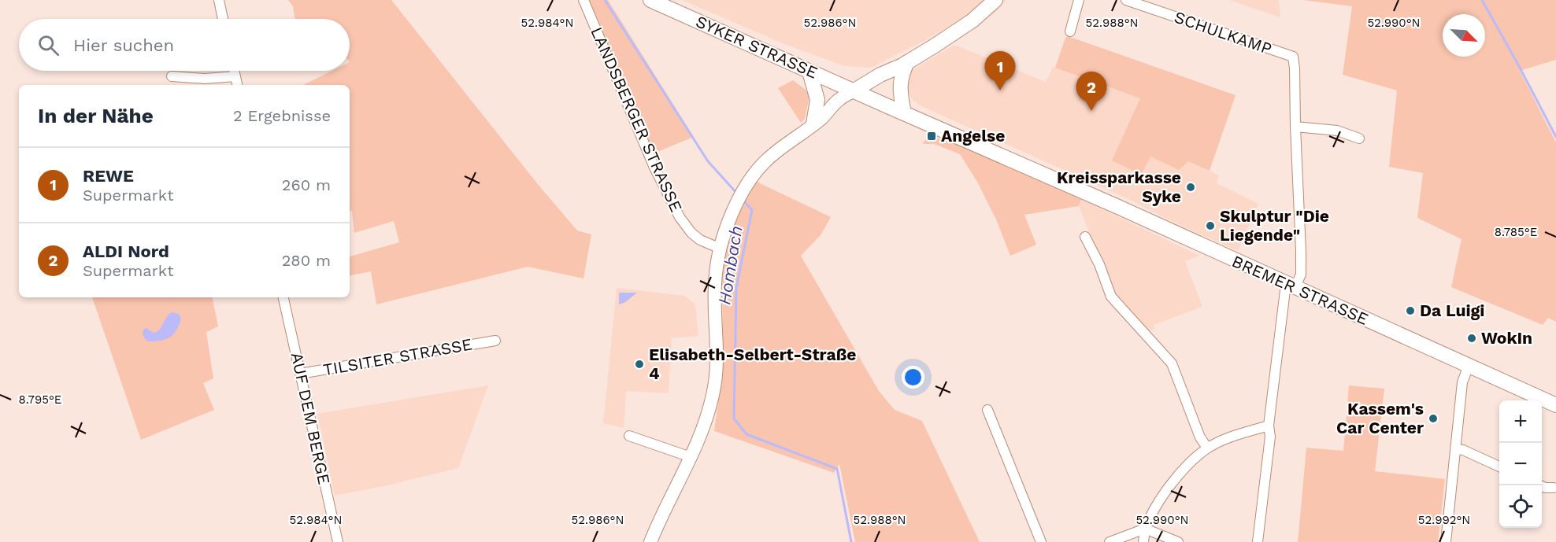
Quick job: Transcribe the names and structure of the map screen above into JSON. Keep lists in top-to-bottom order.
{
  "streets": {
    "main road": ["SYKER STRASSE", "BREMER STRASSE"],
    "street": [
      "SCHULKAMP",
      "LANDSBERGER STRASSE",
      "TILSITER STRASSE",
      "AUF DEM BERGE"
    ]
  },
  "crossings": [
    ["SYKER STRASSE", "BREMER STRASSE"],
    ["TILSITER STRASSE", "AUF DEM BERGE"]
  ],
  "water": ["Hombach"],
  "places": {
    "transit": ["Angelse"],
    "other": [
      "Kreissparkasse Syke",
      "Skulptur \"Die Liegende\"",
      "Da Luigi",
      "WokIn",
      "Elisabeth-Selbert-Straße 4",
      "Kassem's Car Center"
    ]
  },
  "north": "bottom right",
  "page": {
    "search": "Hier suchen",
    "pins": ["1", "2"],
    "heading": ["In der Nähe", "2 Ergebnisse"],
    "list": [
      {
        "mark": "1",
        "name": "REWE",
        "note": "Supermarkt",
        "value": "260 m"
      },
      {
        "mark": "2",
        "name": "ALDI Nord",
        "note": "Supermarkt",
        "value": "280 m"
      }
    ],
    "map_buttons": ["+", "−"]
  },
  "coordinates": [
    "52.986°N",
    "52.988°N",
    "52.990°N",
    "52.984°N",
    "8.785°E",
    "8.795°E",
    "52.992°N"
  ]
}
